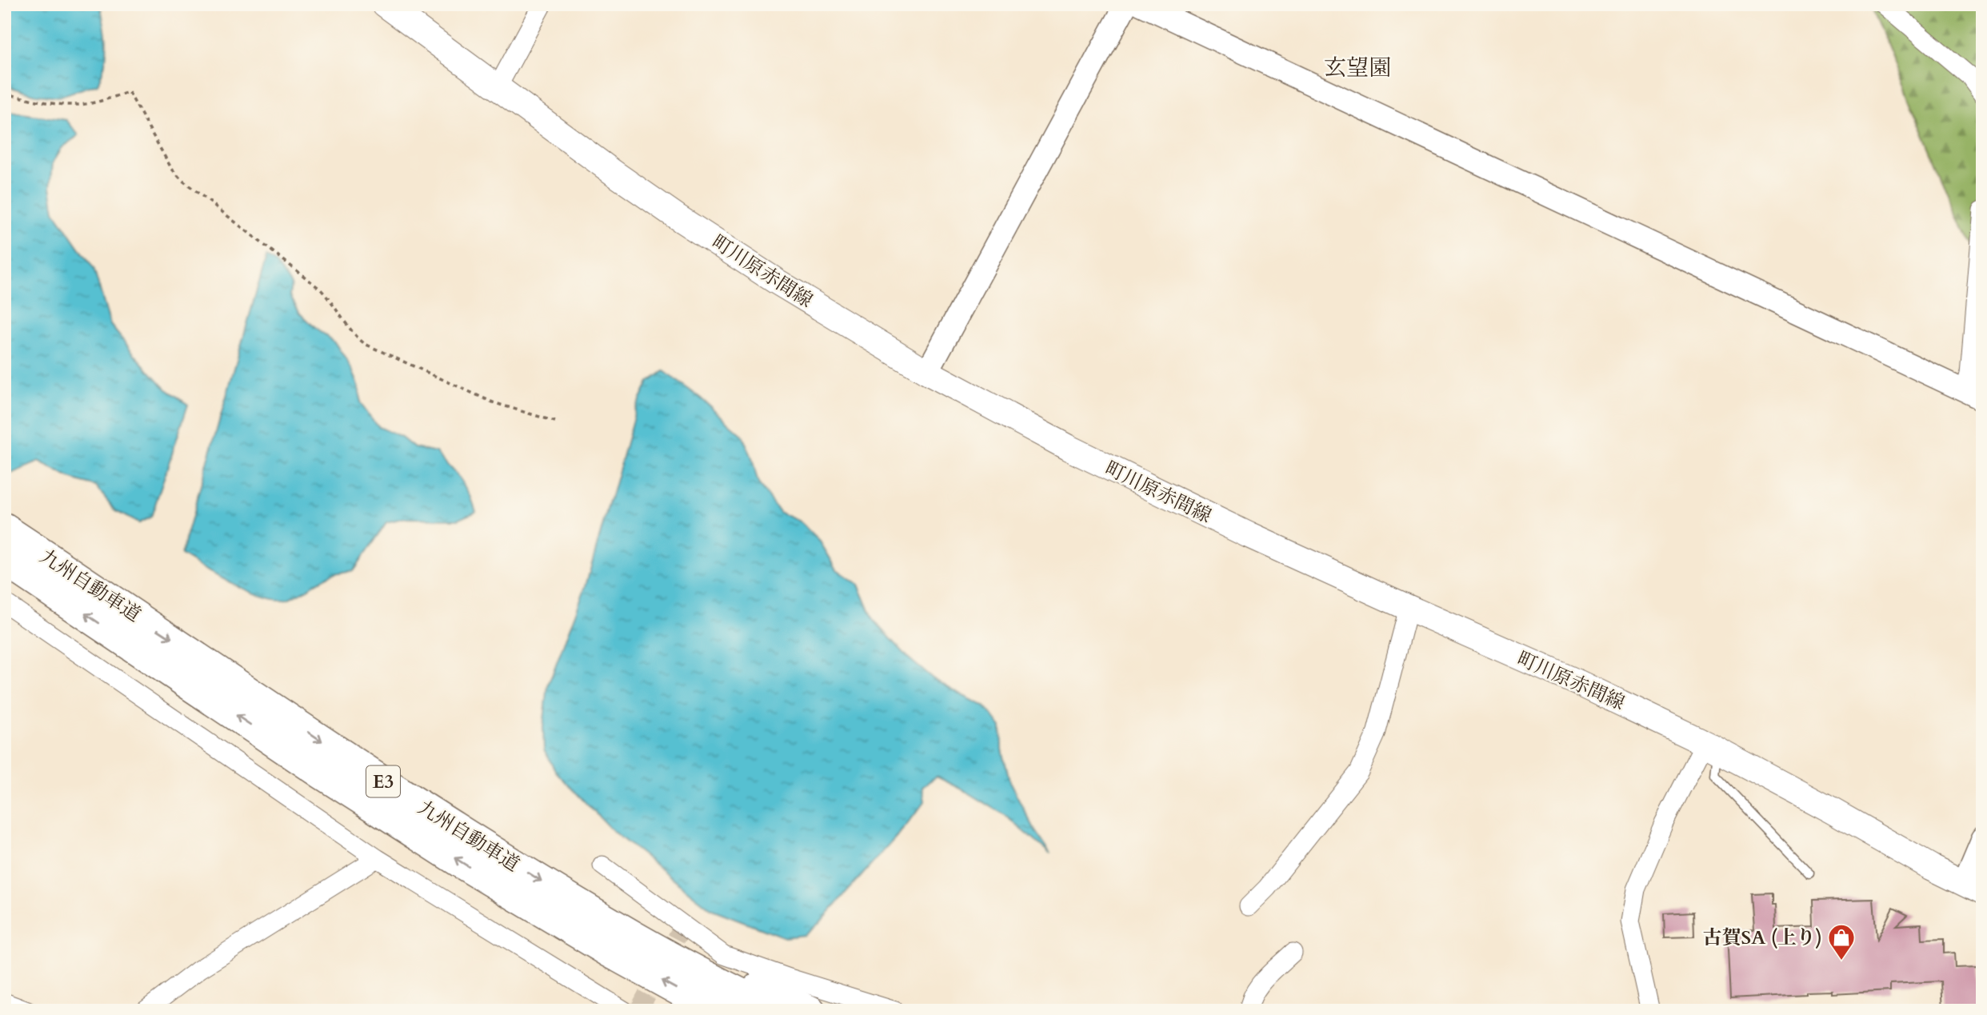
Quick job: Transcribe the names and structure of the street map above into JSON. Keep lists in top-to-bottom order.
{
  "streets": {
    "highway": ["九州自動車道", "E3"],
    "main road": ["町川原赤間線"]
  },
  "districts": ["玄望園"],
  "places": {
    "shop": ["古賀SA (上り)"]
  }
}
